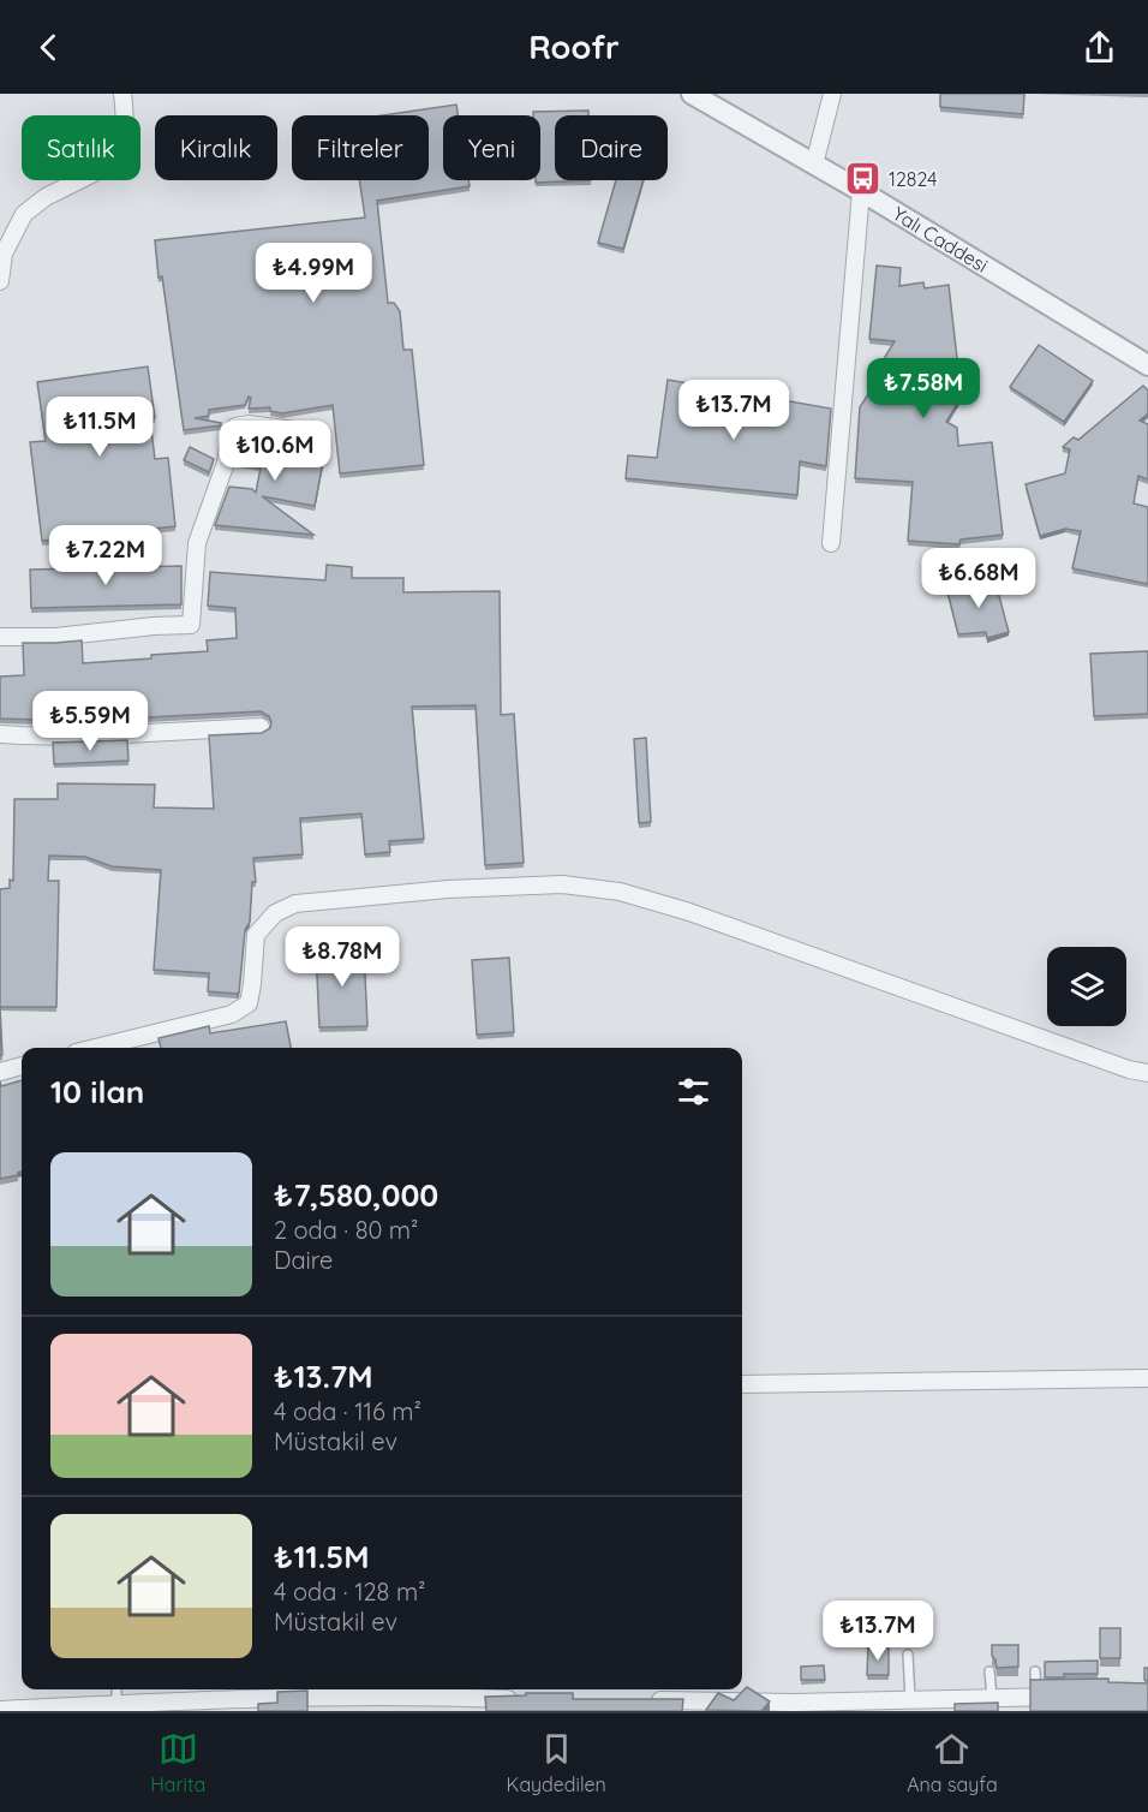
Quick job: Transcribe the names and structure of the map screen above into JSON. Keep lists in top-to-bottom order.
{
  "streets": {
    "street": ["Yalı Caddesi"]
  },
  "places": {
    "bus stop": ["12824"]
  },
  "page": {
    "header": "Roofr",
    "chip": [
      "Satılık",
      "Kiralık",
      "Filtreler",
      "Yeni",
      "Daire"
    ],
    "price": [
      "₺4.99M",
      "₺7.58M",
      "₺13.7M",
      "₺11.5M",
      "₺10.6M",
      "₺7.22M",
      "₺6.68M",
      "₺5.59M",
      "₺8.78M",
      "₺13.7M"
    ],
    "heading": "10 ilan",
    "list": [
      {
        "name": "₺7,580,000",
        "note": "2 oda · 80 m² · Daire"
      },
      {
        "name": "₺13.7M",
        "note": "4 oda · 116 m² · Müstakil ev"
      },
      {
        "name": "₺11.5M",
        "note": "4 oda · 128 m² · Müstakil ev"
      }
    ],
    "tabs": ["Harita", "Kaydedilen", "Ana sayfa"]
  }
}
